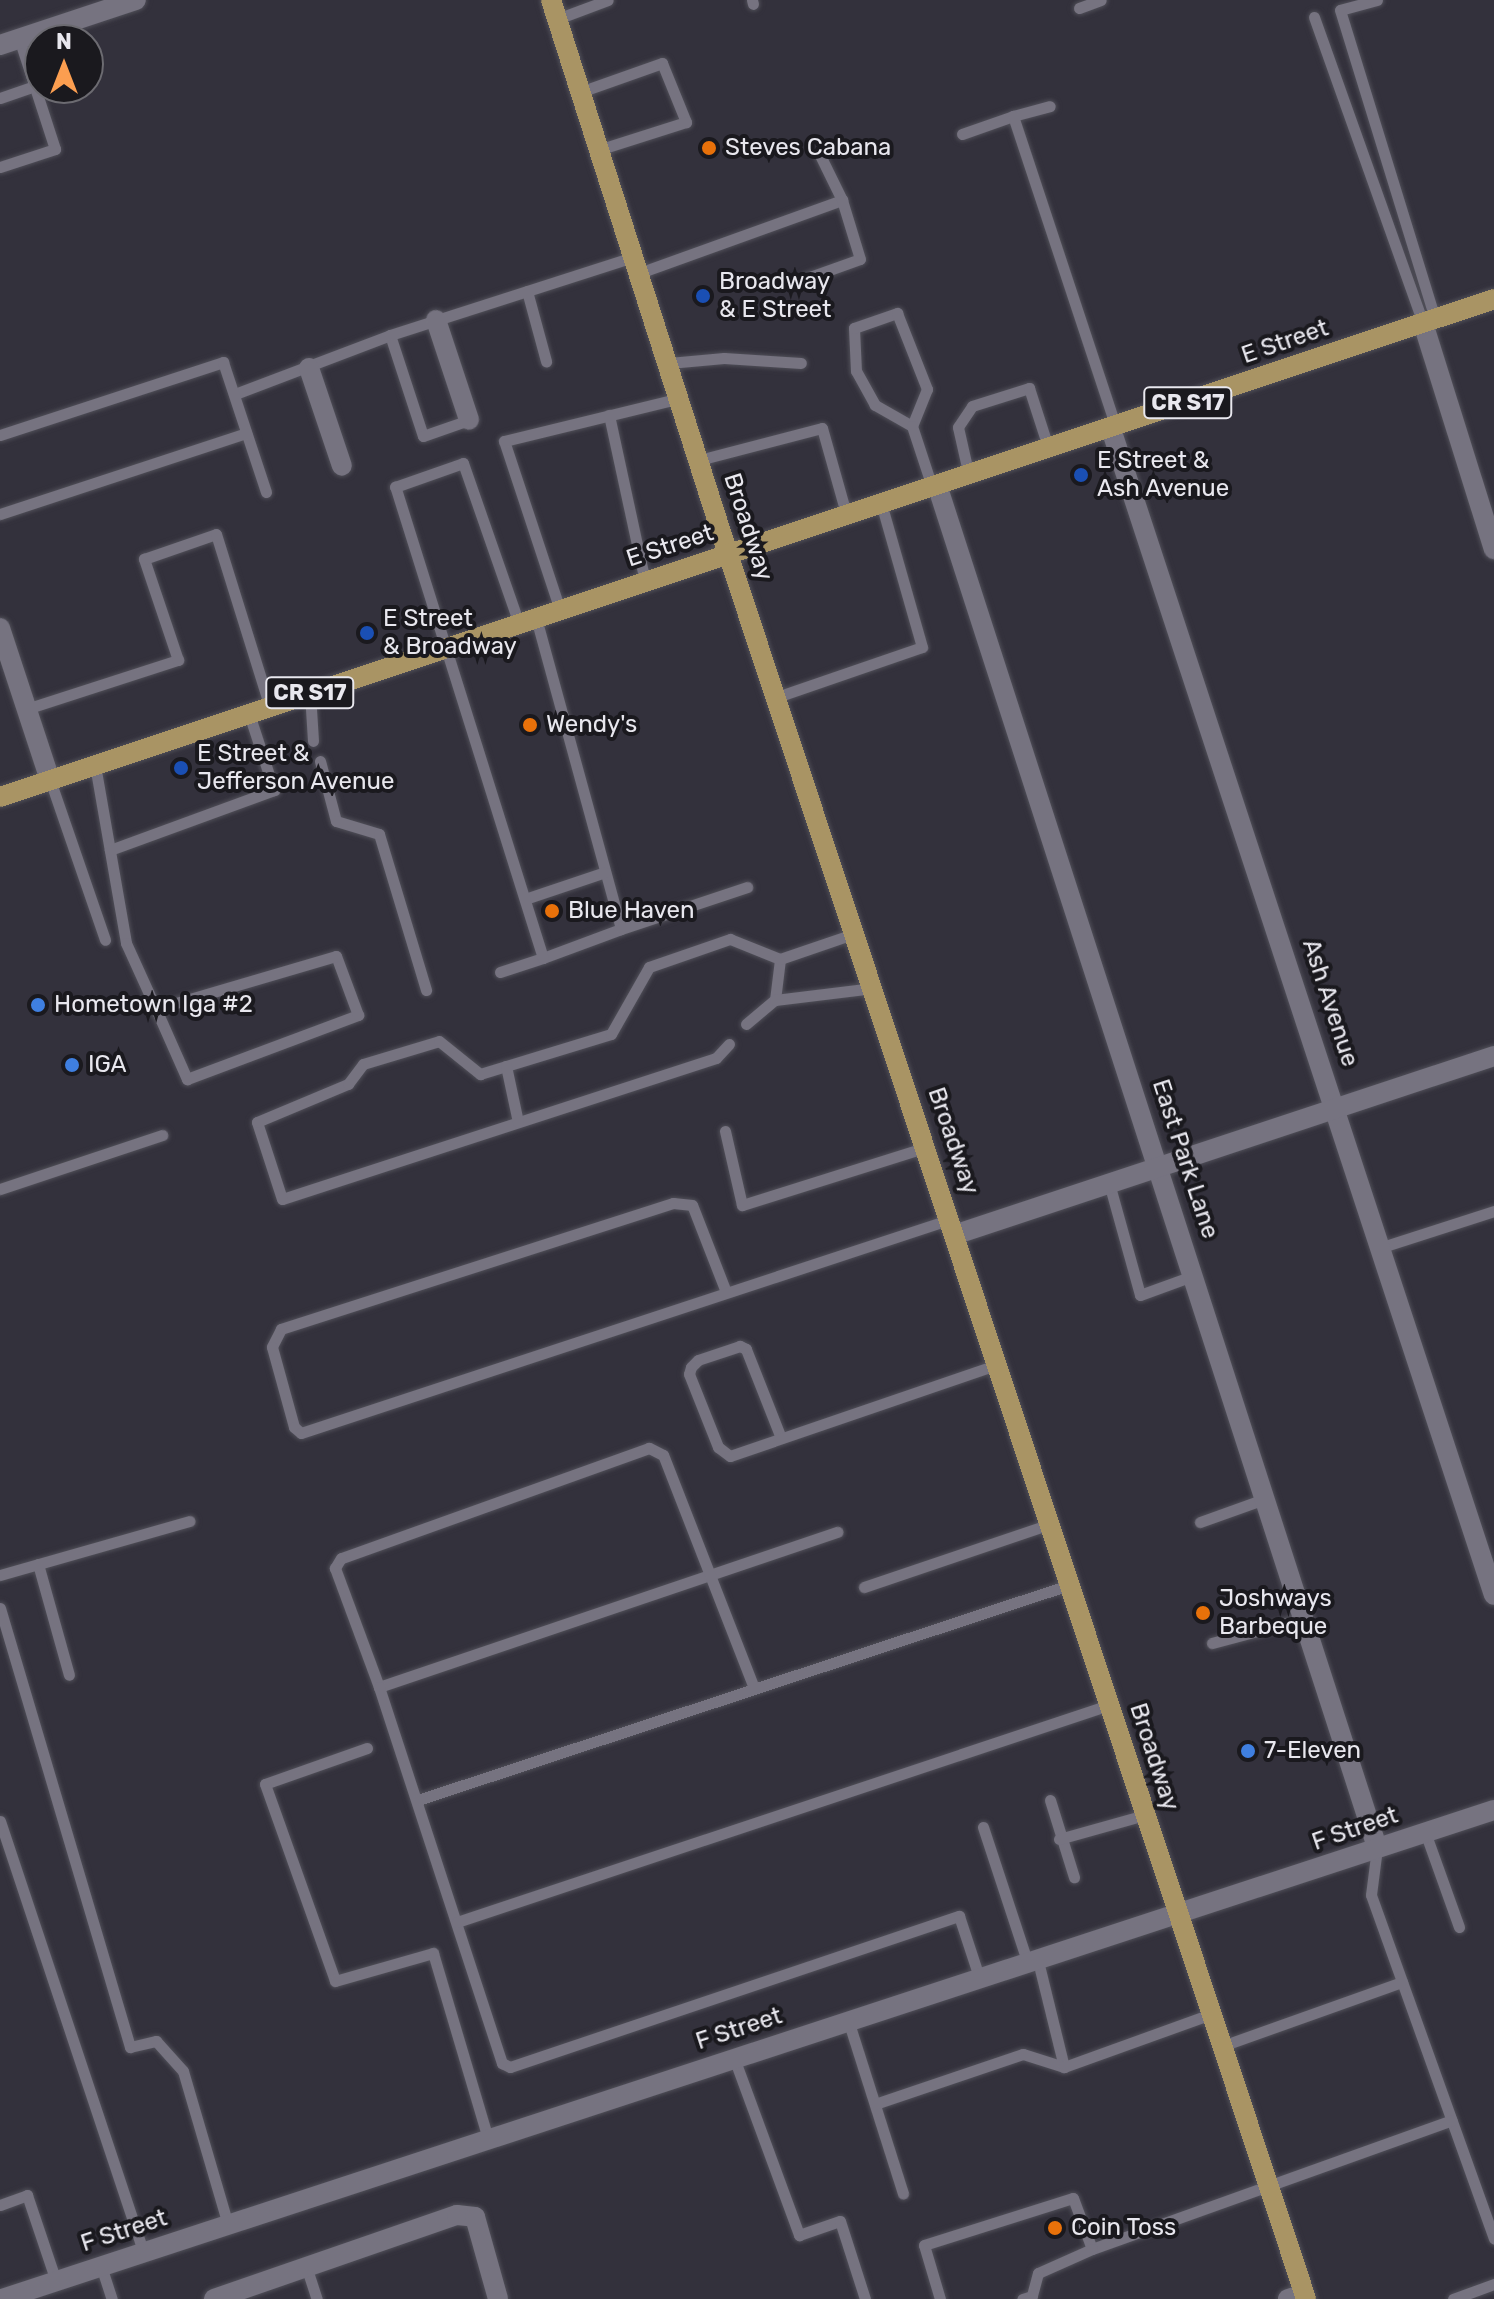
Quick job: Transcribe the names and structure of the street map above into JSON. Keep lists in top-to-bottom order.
{
  "streets": {
    "main road": ["E Street", "CR S17", "Broadway"],
    "street": ["Ash Avenue", "East Park Lane", "F Street"]
  },
  "crossings": [
    ["E Street", "Broadway"],
    ["E Street", "Ash Avenue"],
    ["E Street", "East Park Lane"],
    ["Broadway", "F Street"],
    ["East Park Lane", "F Street"]
  ],
  "places": [
    "Steves Cabana",
    "Broadway & E Street",
    "E Street & Ash Avenue",
    "E Street & Broadway",
    "Wendy's",
    "E Street & Jefferson Avenue",
    "Blue Haven",
    "Hometown Iga #2",
    "IGA",
    "Joshways Barbeque",
    "7-Eleven",
    "Coin Toss"
  ],
  "north": "top"
}
